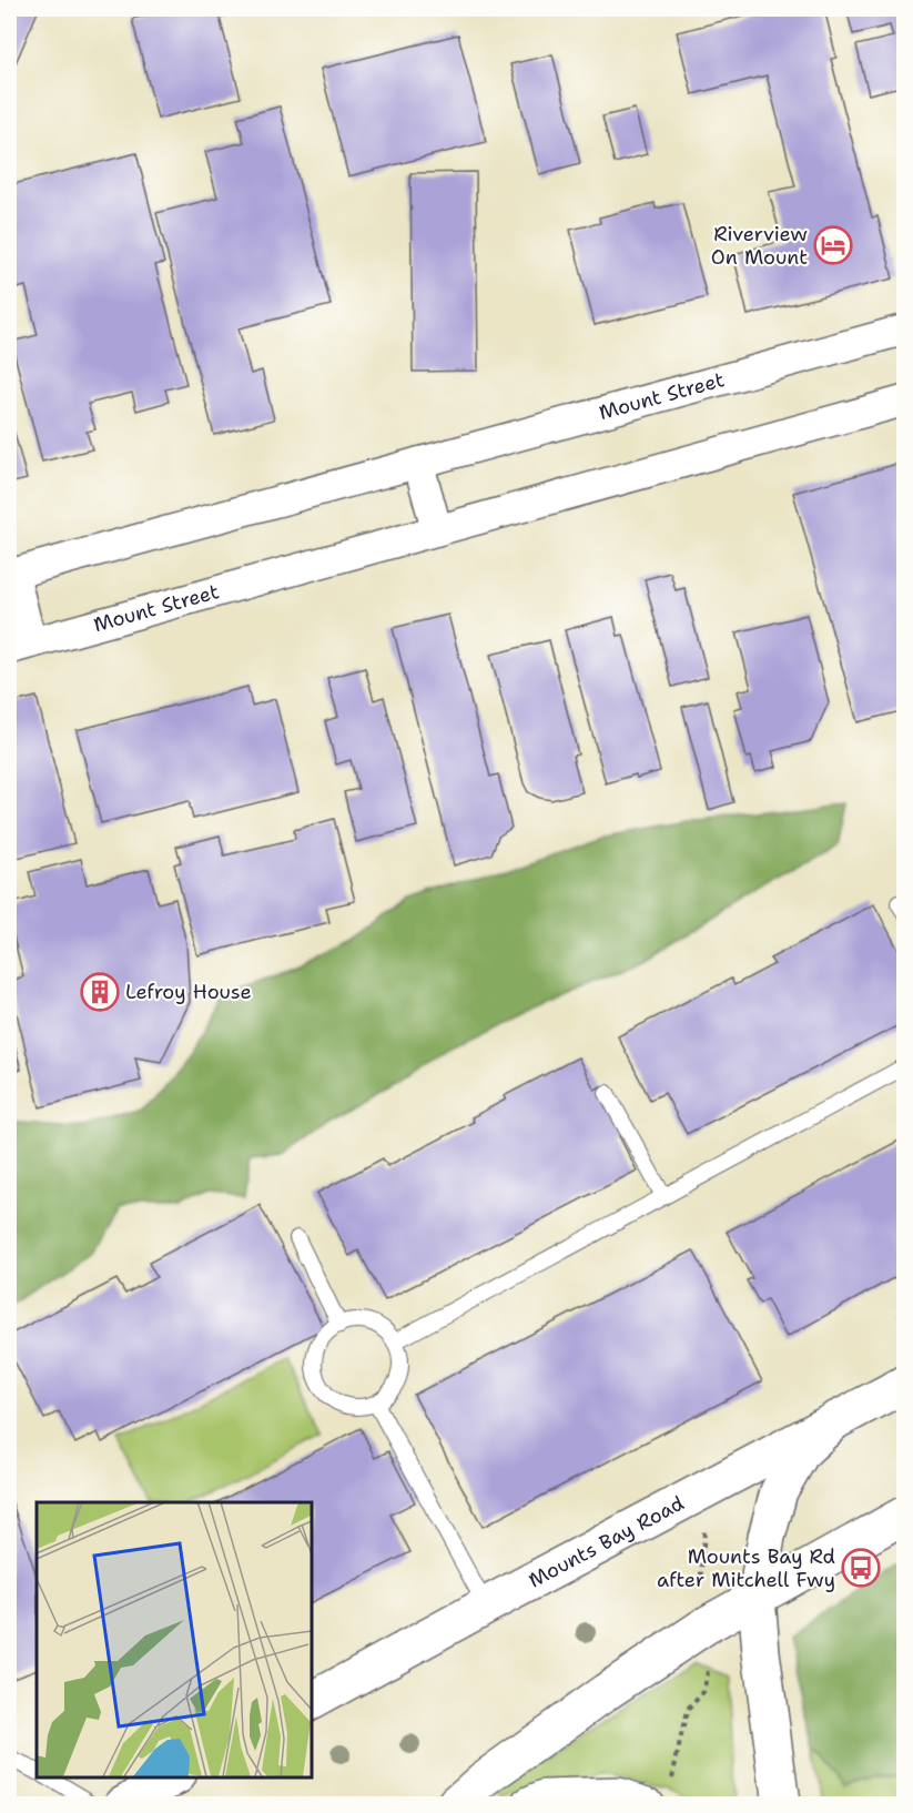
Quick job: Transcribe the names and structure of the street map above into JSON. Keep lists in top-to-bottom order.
{
  "streets": {
    "main road": ["Mounts Bay Road"],
    "street": ["Mount Street"]
  },
  "places": {
    "hotel": ["Riverview On Mount"],
    "building": ["Lefroy House"],
    "bus stop": ["Mounts Bay Rd after Mitchell Fwy"]
  }
}
